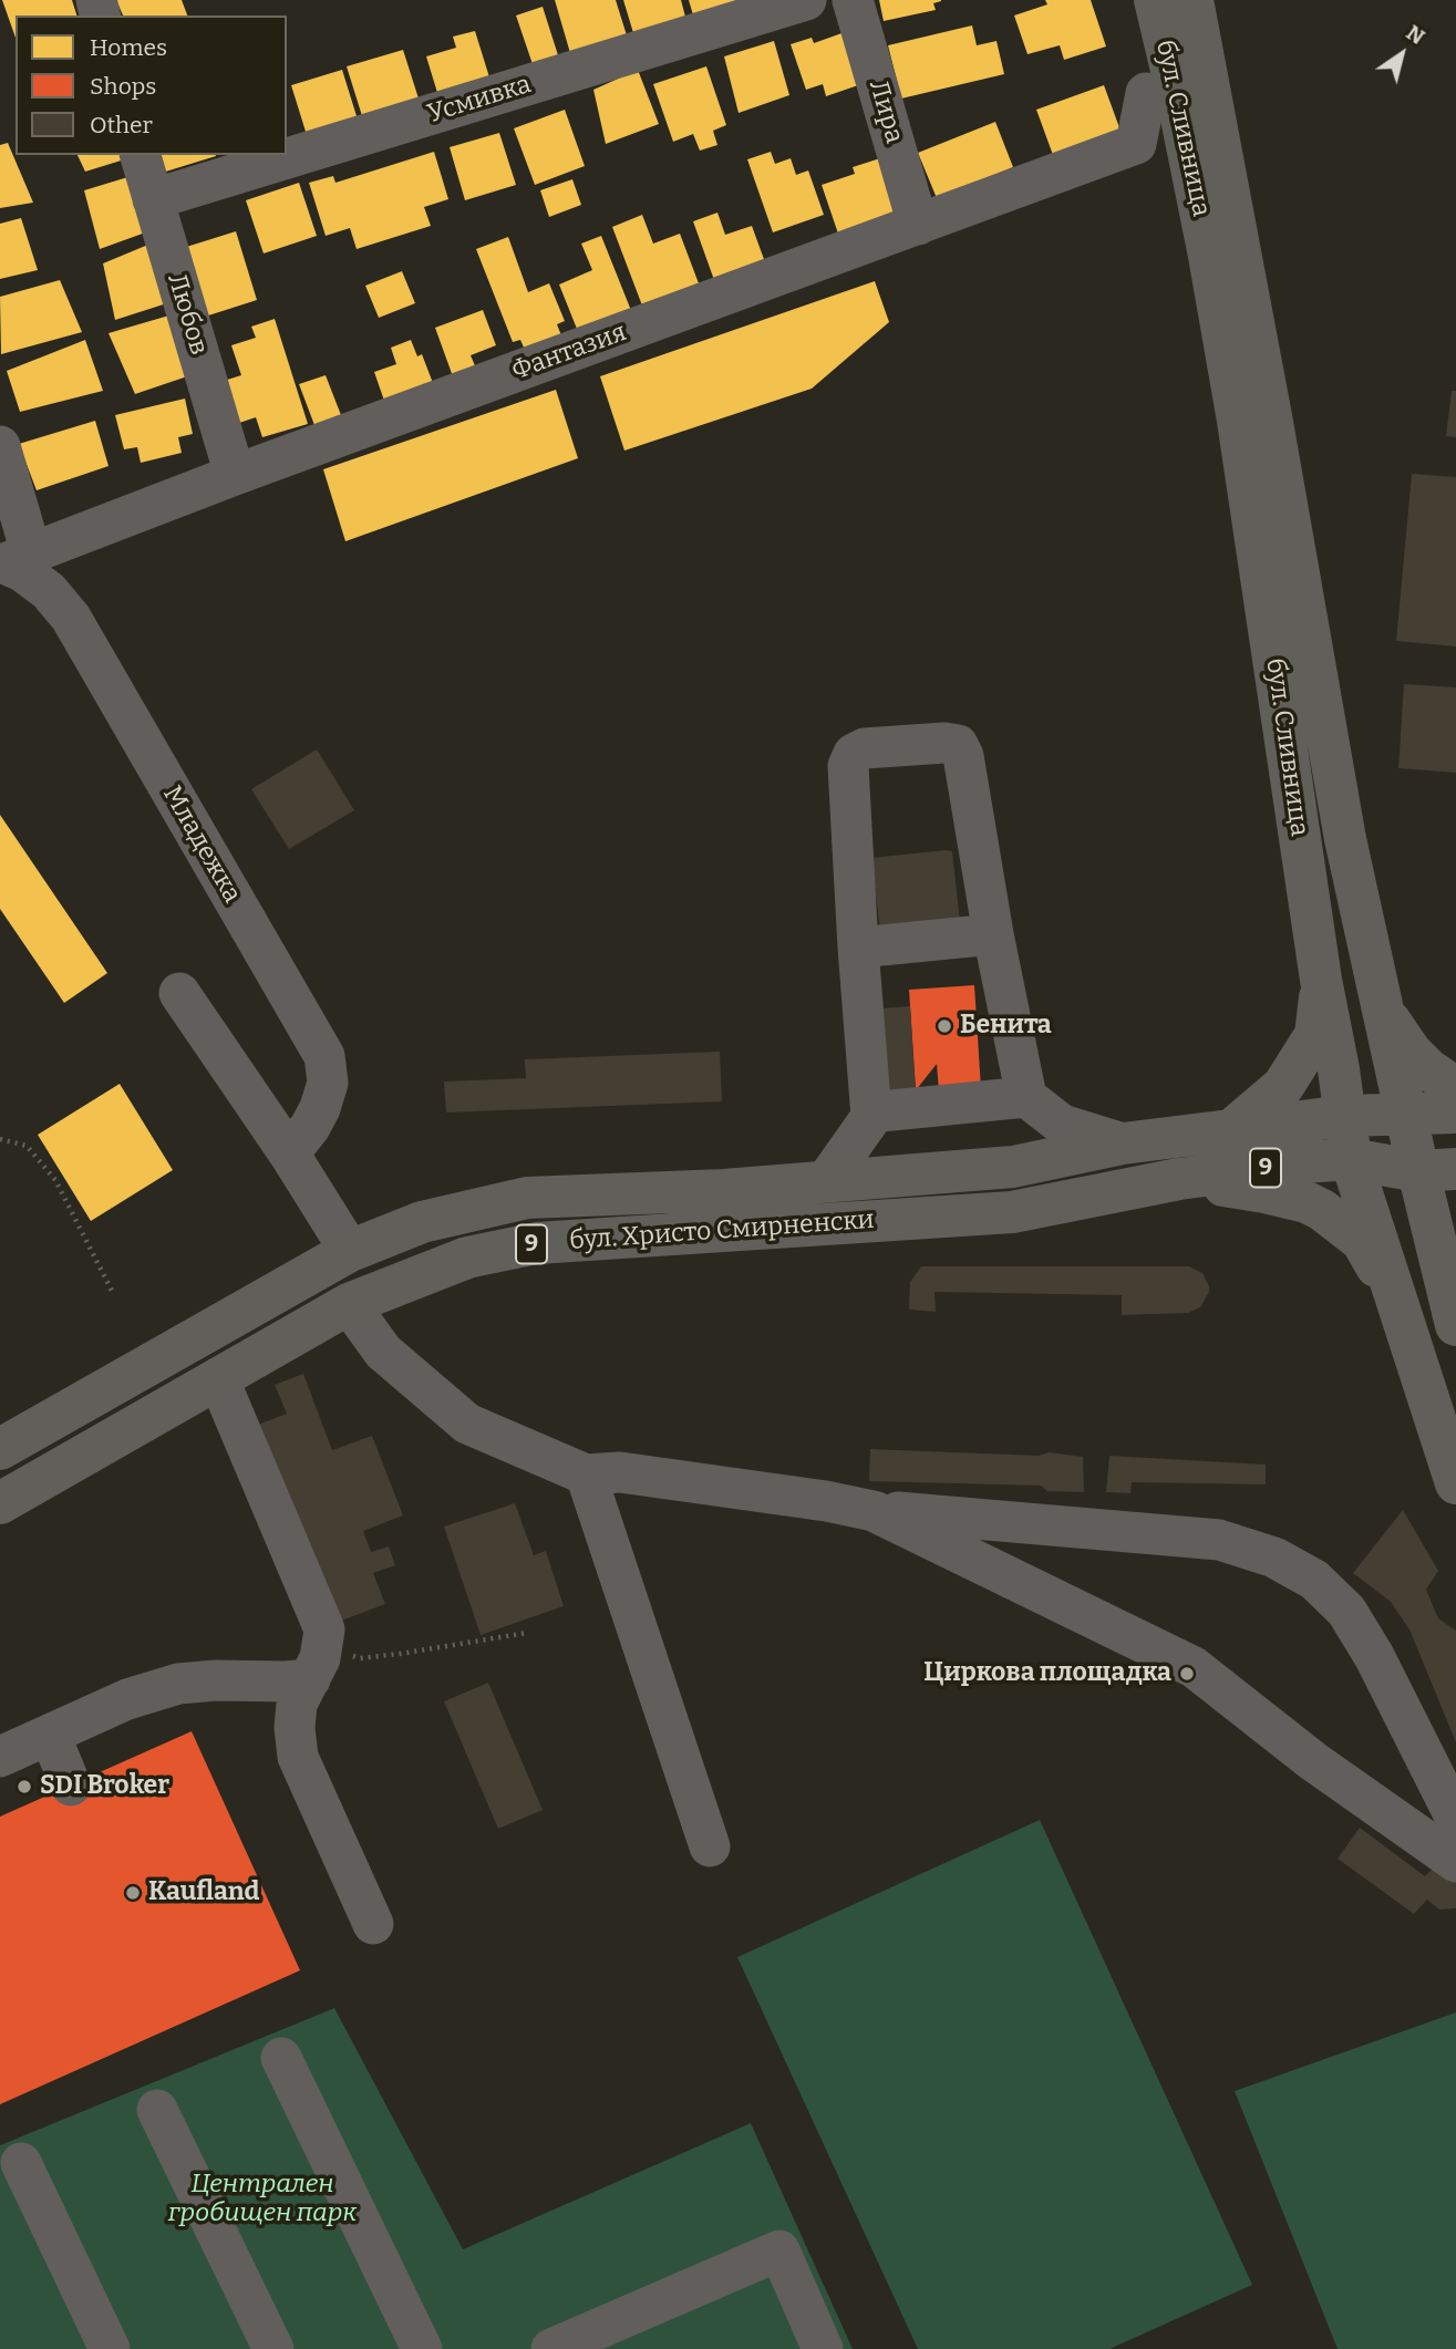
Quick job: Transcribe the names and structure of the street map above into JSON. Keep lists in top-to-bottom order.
{
  "streets": {
    "main road": ["бул. Сливница", "9", "бул. Христо Смирненски"],
    "street": [
      "Усмивка",
      "Лира",
      "Любов",
      "Фантазия",
      "Младежка"
    ]
  },
  "crossings": [
    ["Усмивка", "Любов"],
    ["Лира", "Фантазия"],
    ["бул. Сливница", "бул. Христо Смирненски"],
    ["Любов", "Фантазия"],
    ["Фантазия", "Младежка"]
  ],
  "parks": ["Централен гробищен парк"],
  "places": [
    "Бенита",
    "Циркова площадка",
    "SDI Broker",
    "Kaufland"
  ],
  "legend": ["Homes", "Shops", "Other"],
  "north": "top right"
}
